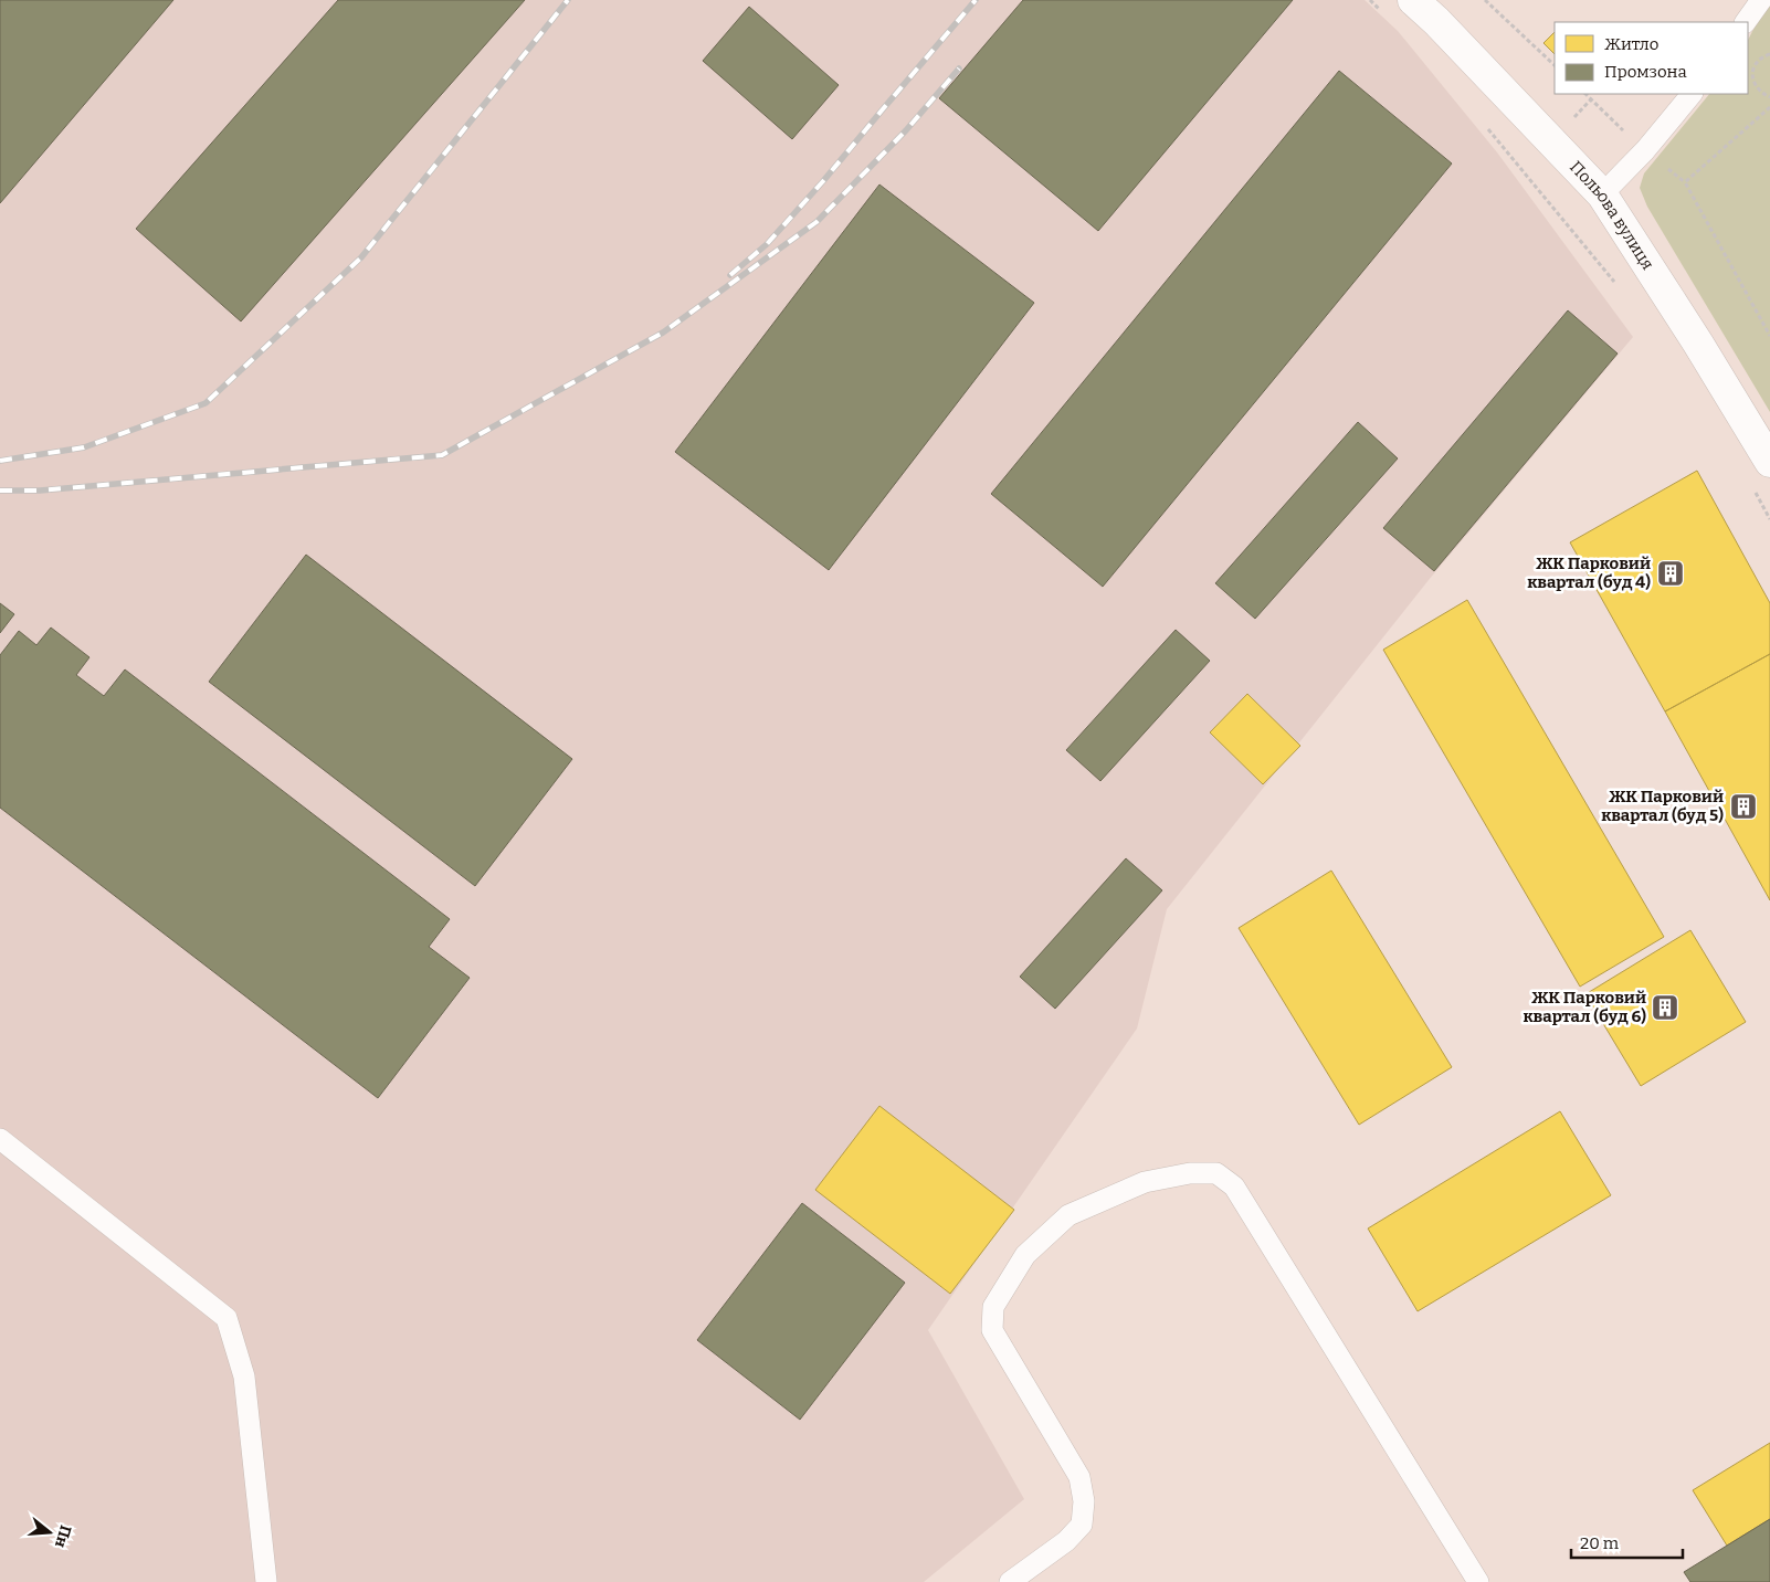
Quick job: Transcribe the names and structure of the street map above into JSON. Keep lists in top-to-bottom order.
{
  "streets": {
    "main road": ["Польова вулиця"]
  },
  "places": {
    "building": ["ЖК Парковий квартал (буд 4)", "ЖК Парковий квартал (буд 5)", "ЖК Парковий квартал (буд 6)"]
  },
  "legend": ["Житло", "Промзона"],
  "scale_bar": "20 m",
  "north": "right"
}
